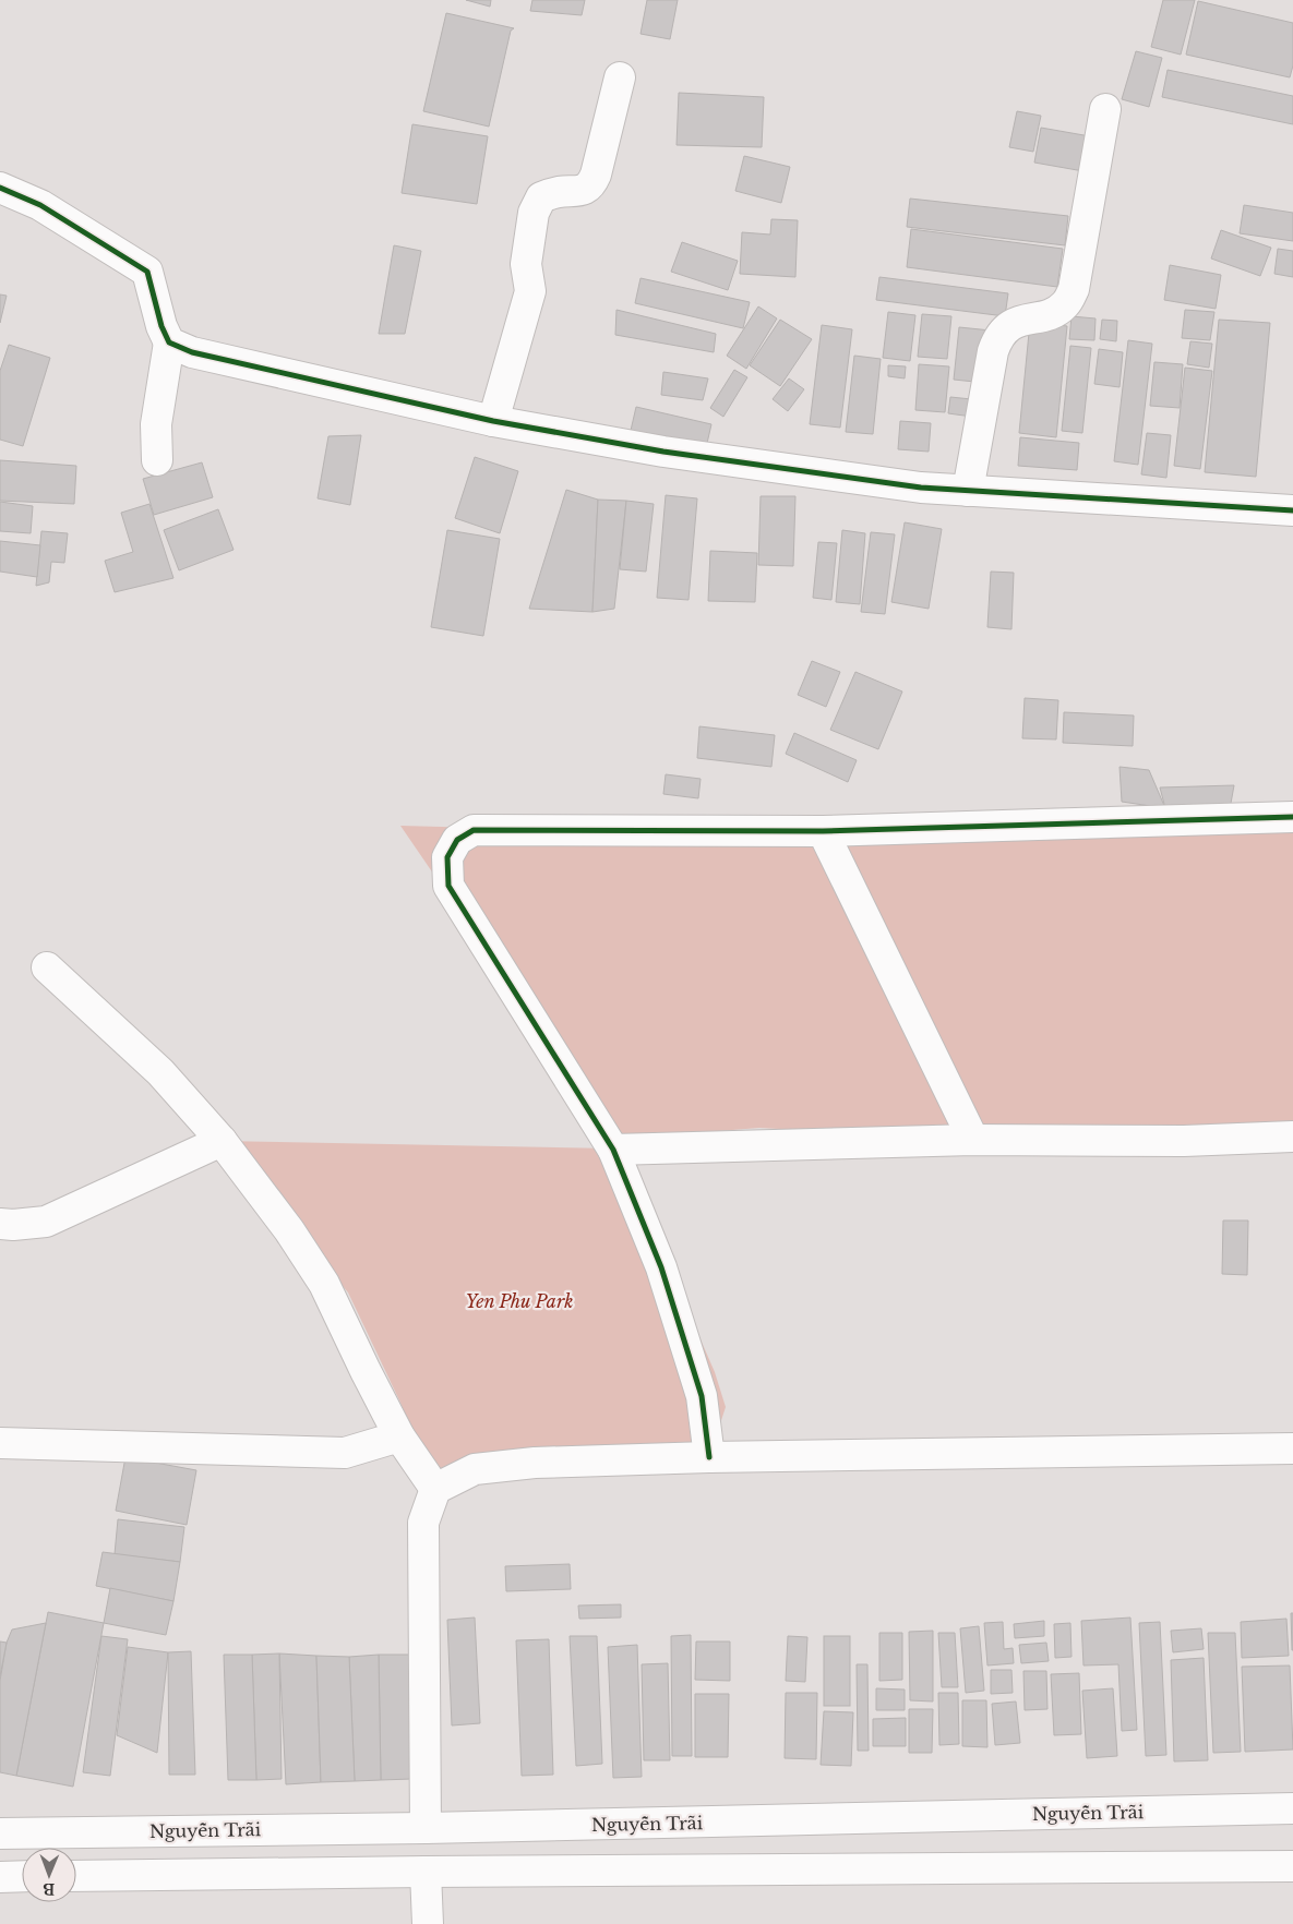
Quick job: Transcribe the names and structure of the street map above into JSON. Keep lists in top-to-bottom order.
{
  "streets": {
    "street": ["Nguyễn Trãi"]
  },
  "parks": ["Yen Phu Park"],
  "north": "bottom"
}
